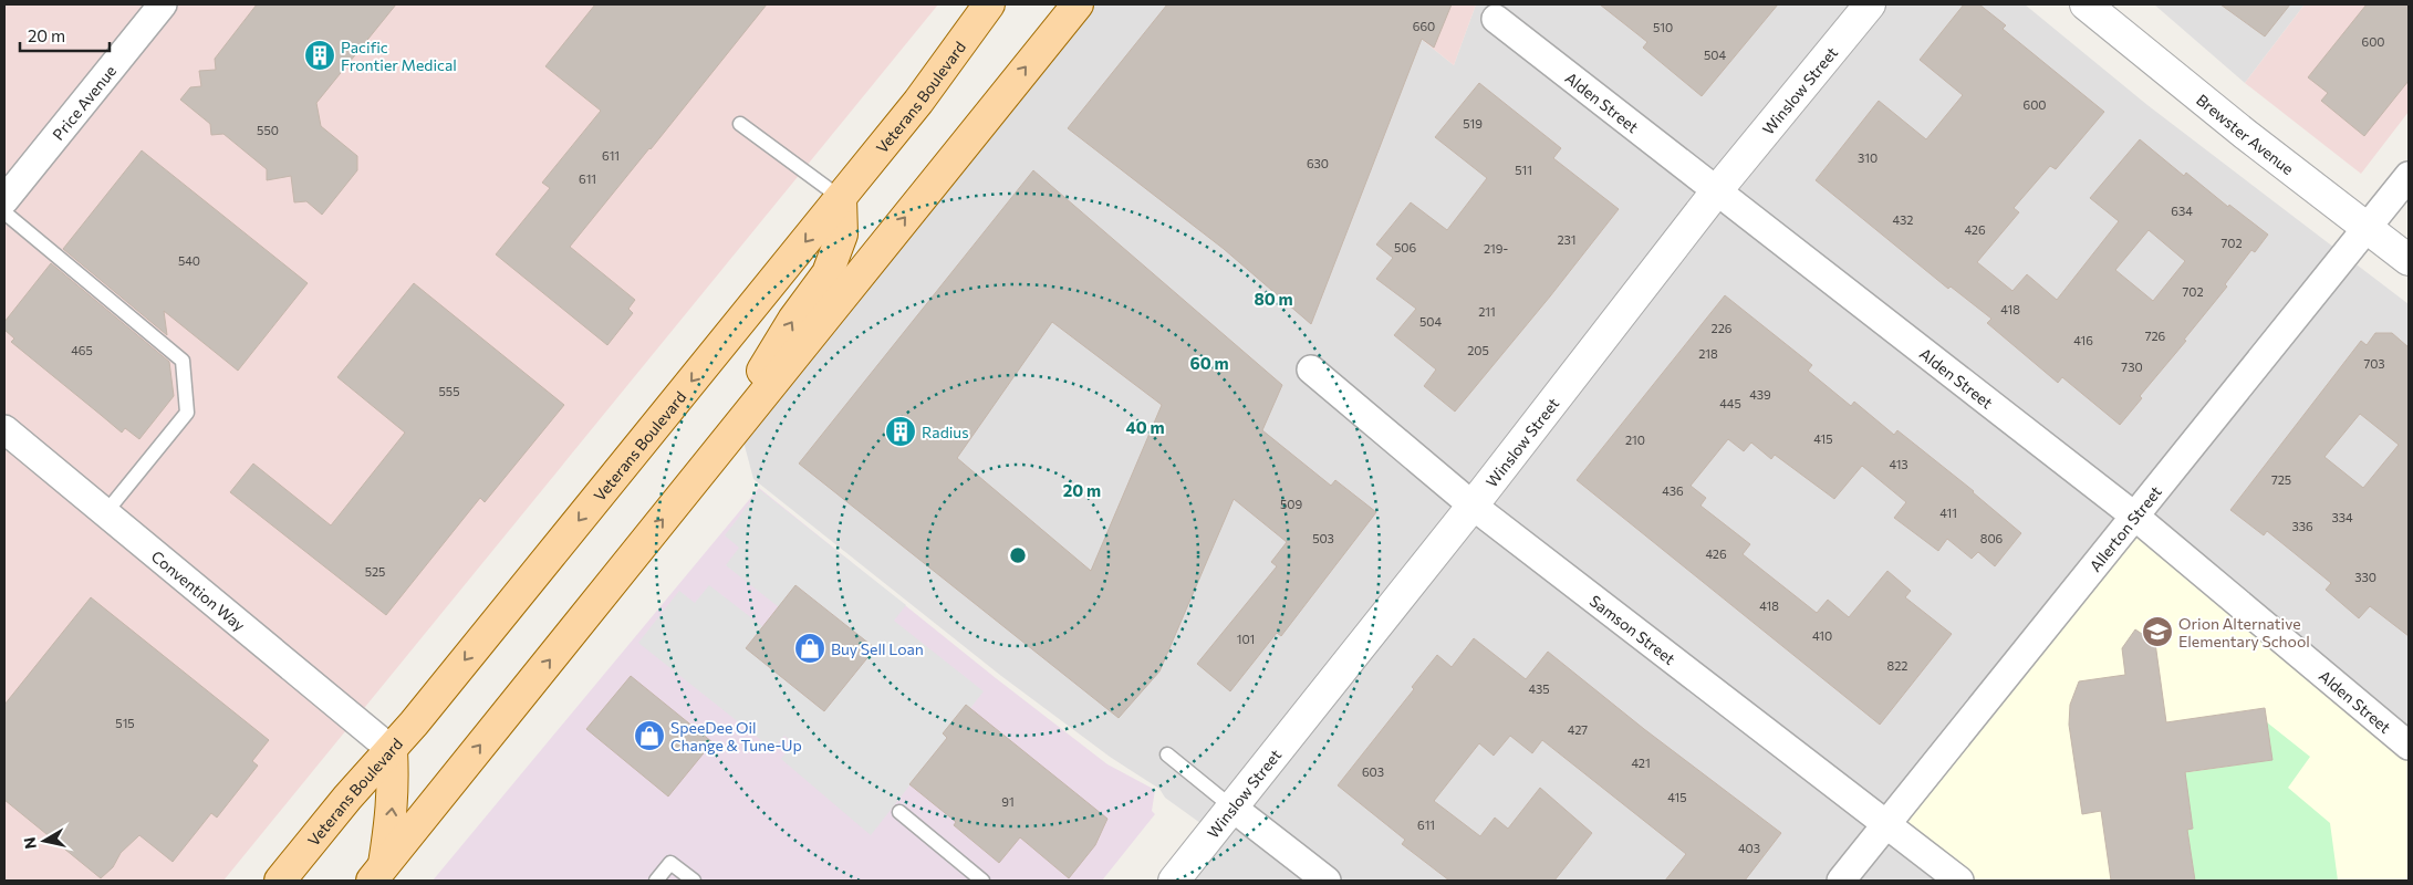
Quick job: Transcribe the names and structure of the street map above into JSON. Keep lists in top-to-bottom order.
{
  "streets": {
    "main road": ["Veterans Boulevard"],
    "street": [
      "Winslow Street",
      "Alden Street",
      "Price Avenue",
      "Brewster Avenue",
      "Allerton Street",
      "Convention Way",
      "Samson Street"
    ]
  },
  "crossings": [
    ["Winslow Street", "Alden Street"],
    ["Winslow Street", "Samson Street"],
    ["Veterans Boulevard", "Convention Way"],
    ["Alden Street", "Allerton Street"],
    ["Brewster Avenue", "Allerton Street"],
    ["Allerton Street", "Samson Street"]
  ],
  "places": {
    "building": ["Pacific Frontier Medical", "Radius"],
    "school or university": ["Orion Alternative Elementary School"],
    "shop": ["Buy Sell Loan", "SpeeDee Oil Change & Tune-Up"]
  },
  "house_numbers": [
    "660",
    "510",
    "600",
    "504",
    "600",
    "519",
    "550",
    "611",
    "310",
    "630",
    "511",
    "611",
    "634",
    "432",
    "426",
    "231",
    "702",
    "506",
    "219-",
    "540",
    "702",
    "418",
    "211",
    "504",
    "226",
    "726",
    "416",
    "465",
    "205",
    "218",
    "703",
    "730",
    "555",
    "439",
    "445",
    "415",
    "210",
    "413",
    "725",
    "436",
    "509",
    "411",
    "334",
    "336",
    "503",
    "806",
    "426",
    "525",
    "330",
    "418",
    "410",
    "101",
    "822",
    "435",
    "515",
    "427",
    "421",
    "603",
    "415",
    "91",
    "611",
    "403"
  ],
  "scale_bar": "20 m",
  "north": "left",
  "rings": [
    "80 m",
    "60 m",
    "40 m",
    "20 m"
  ]
}
